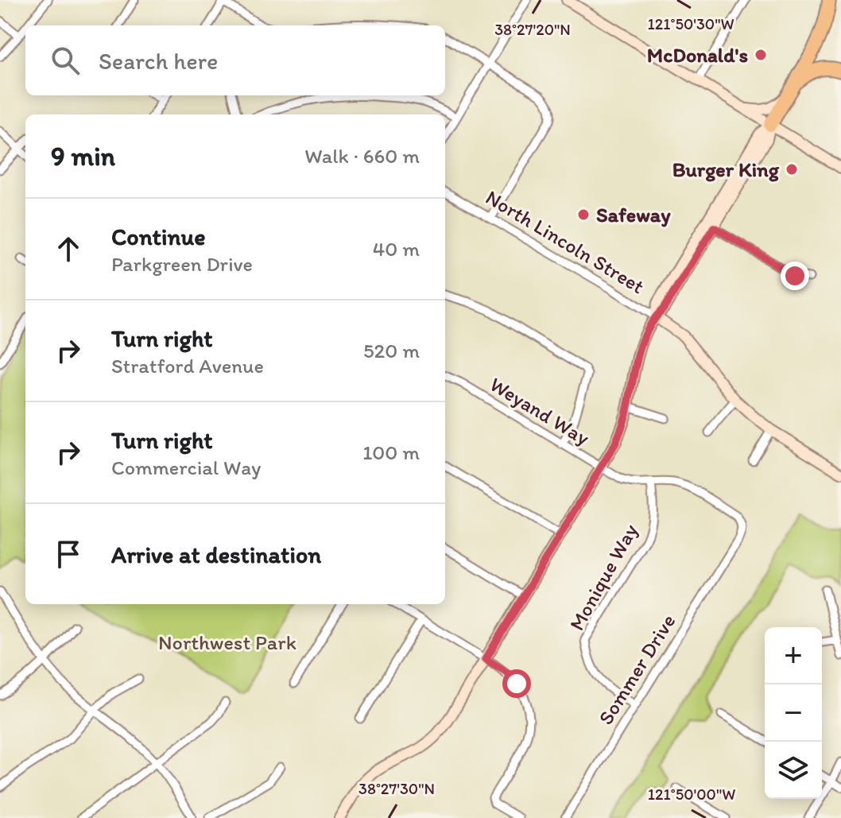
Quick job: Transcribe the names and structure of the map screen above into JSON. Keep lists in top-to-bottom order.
{
  "streets": {
    "street": [
      "North Lincoln Street",
      "Weyand Way",
      "Monique Way",
      "Sommer Drive"
    ]
  },
  "crossings": [
    ["Weyand Way", "Monique Way"],
    ["Weyand Way", "Sommer Drive"],
    ["Monique Way", "Sommer Drive"]
  ],
  "parks": ["Northwest Park"],
  "places": ["McDonald's", "Burger King", "Safeway"],
  "page": {
    "search": "Search here",
    "heading": ["9 min", "Walk · 660 m"],
    "list": [
      ["Continue", "Parkgreen Drive", "40 m"],
      ["Turn right", "Stratford Avenue", "520 m"],
      ["Turn right", "Commercial Way", "100 m"],
      "Arrive at destination"
    ],
    "map_buttons": ["+", "−"]
  },
  "coordinates": [
    "121°50'30\"W",
    "38°27'20\"N",
    "38°27'30\"N",
    "121°50'00\"W"
  ]
}
